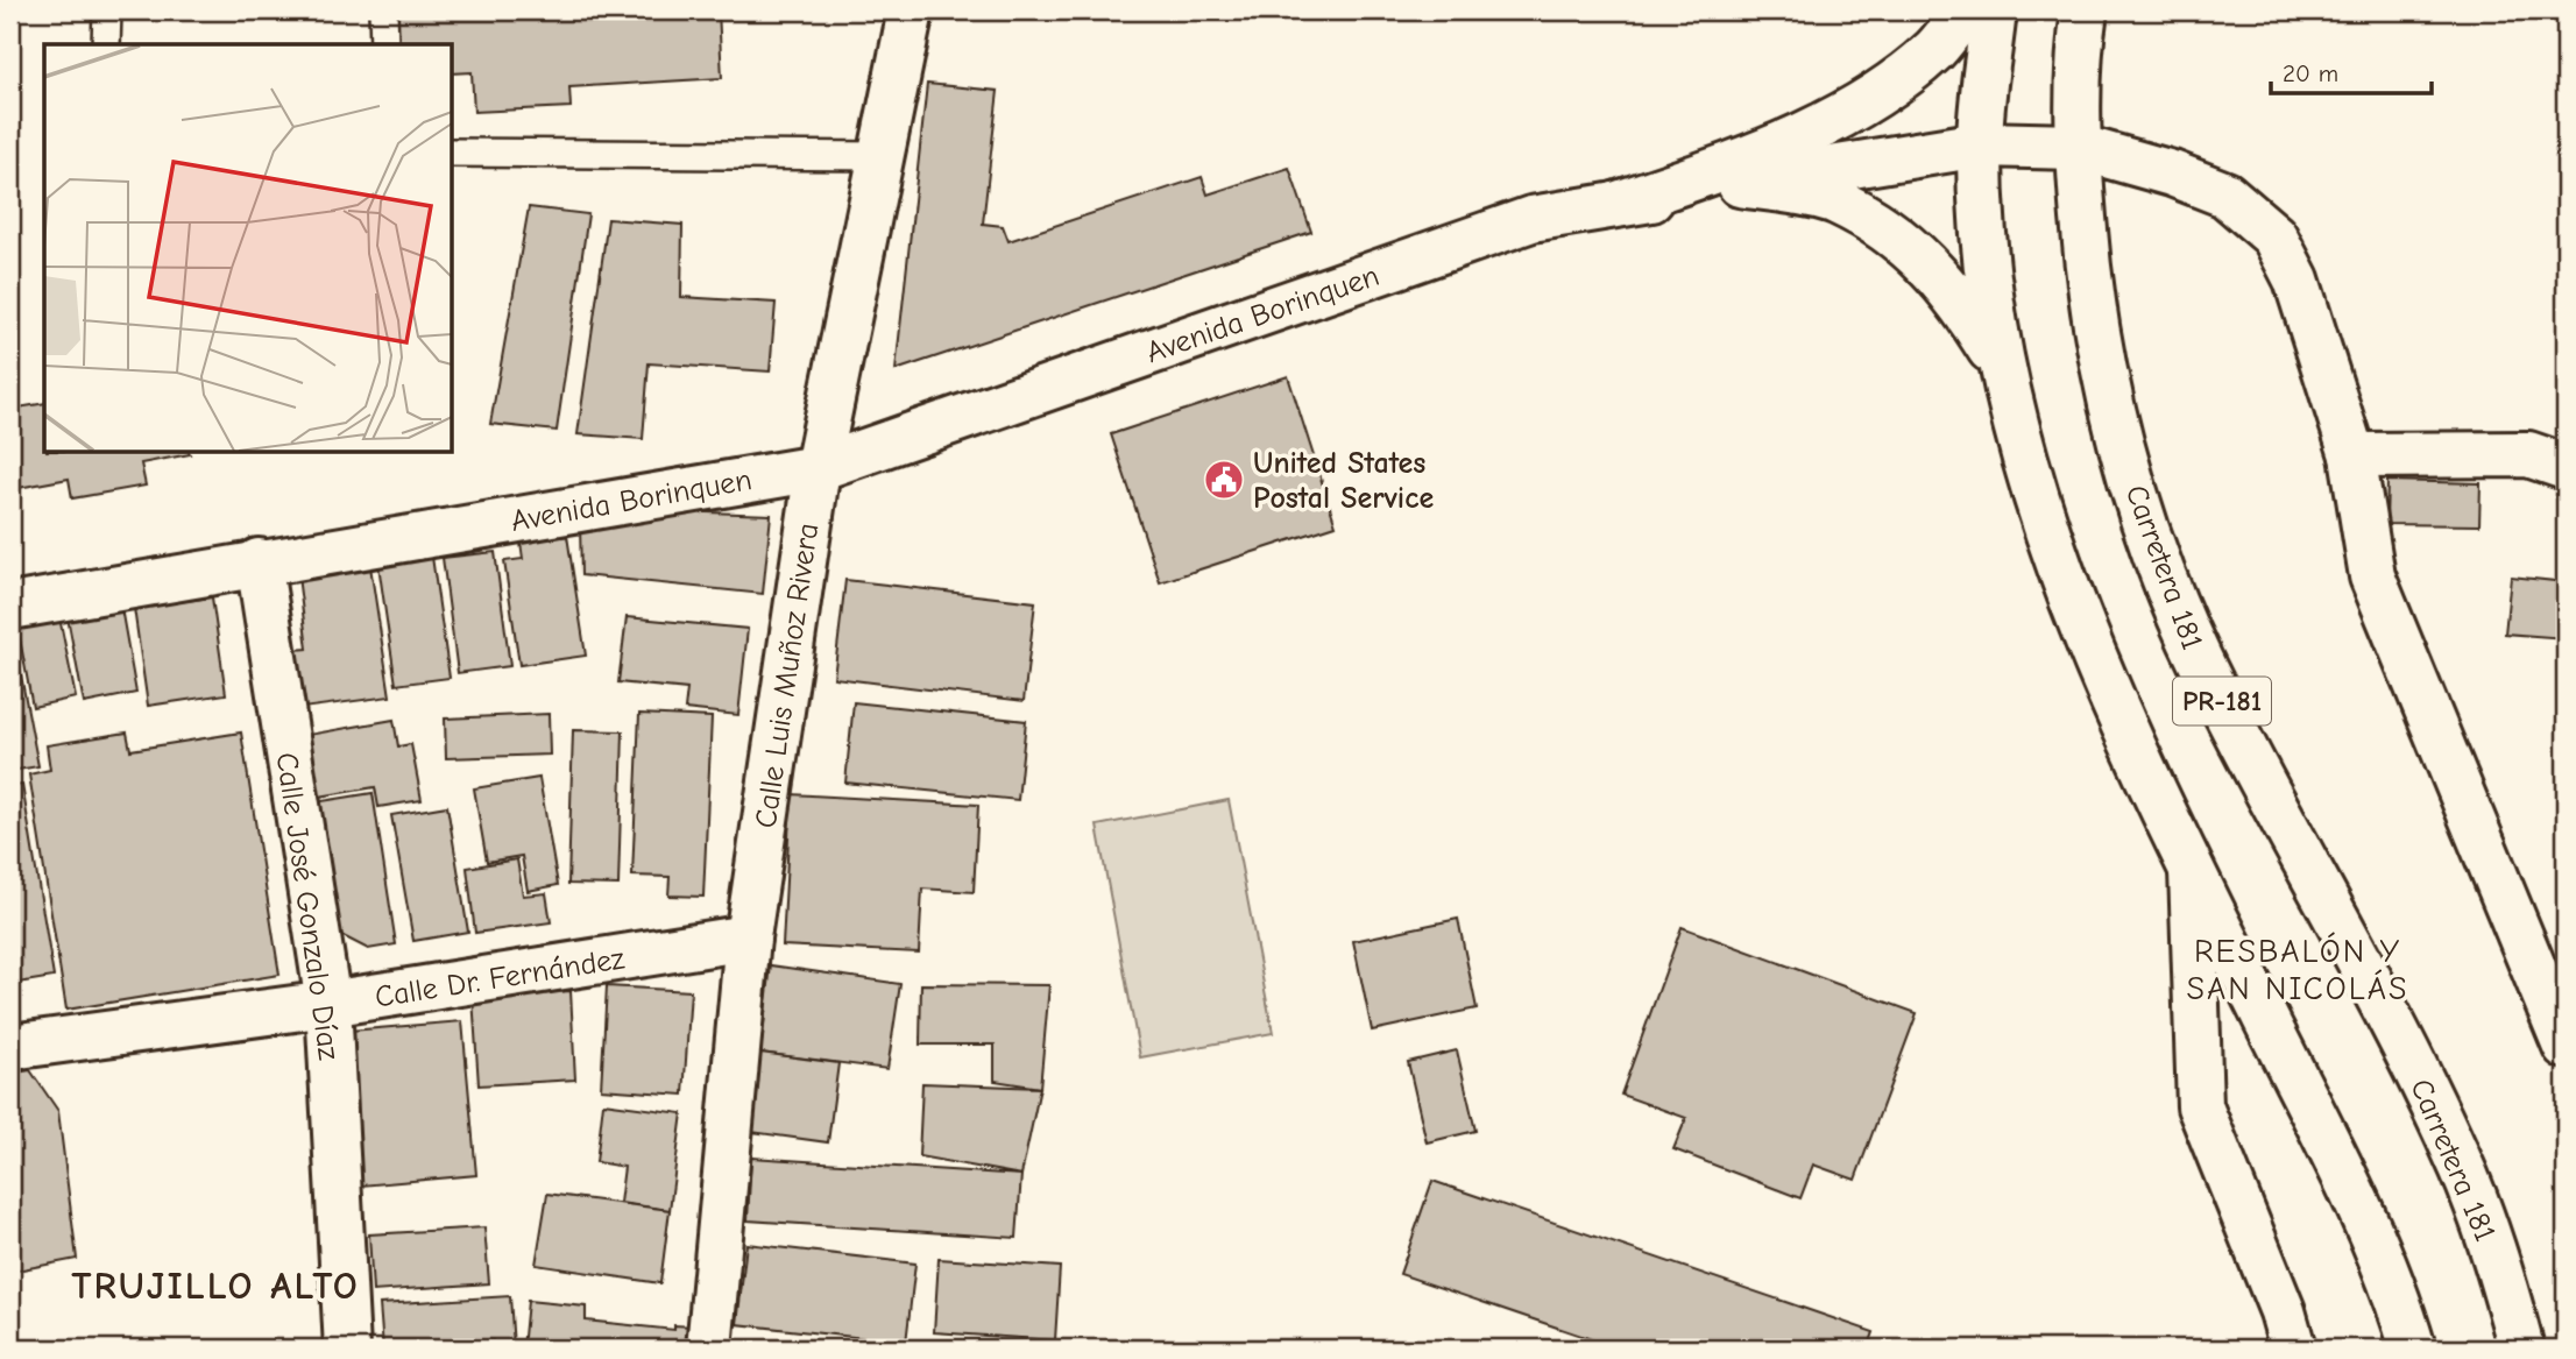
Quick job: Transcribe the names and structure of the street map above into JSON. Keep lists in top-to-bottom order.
{
  "streets": {
    "street": [
      "Avenida Borinquen",
      "Carretera 181",
      "Calle Luis Muñoz Rivera",
      "PR-181",
      "Calle José Gonzalo Díaz",
      "Calle Dr. Fernández"
    ]
  },
  "crossings": [
    ["Avenida Borinquen", "Carretera 181"],
    ["Avenida Borinquen", "Calle Luis Muñoz Rivera"],
    ["Avenida Borinquen", "PR-181"],
    ["Avenida Borinquen", "Calle José Gonzalo Díaz"],
    ["Calle Luis Muñoz Rivera", "Calle Dr. Fernández"],
    ["Calle José Gonzalo Díaz", "Calle Dr. Fernández"]
  ],
  "districts": ["RESBALÓN Y SAN NICOLÁS", "TRUJILLO ALTO"],
  "places": {
    "public building": ["United States Postal Service"]
  },
  "scale_bar": "20 m"
}
